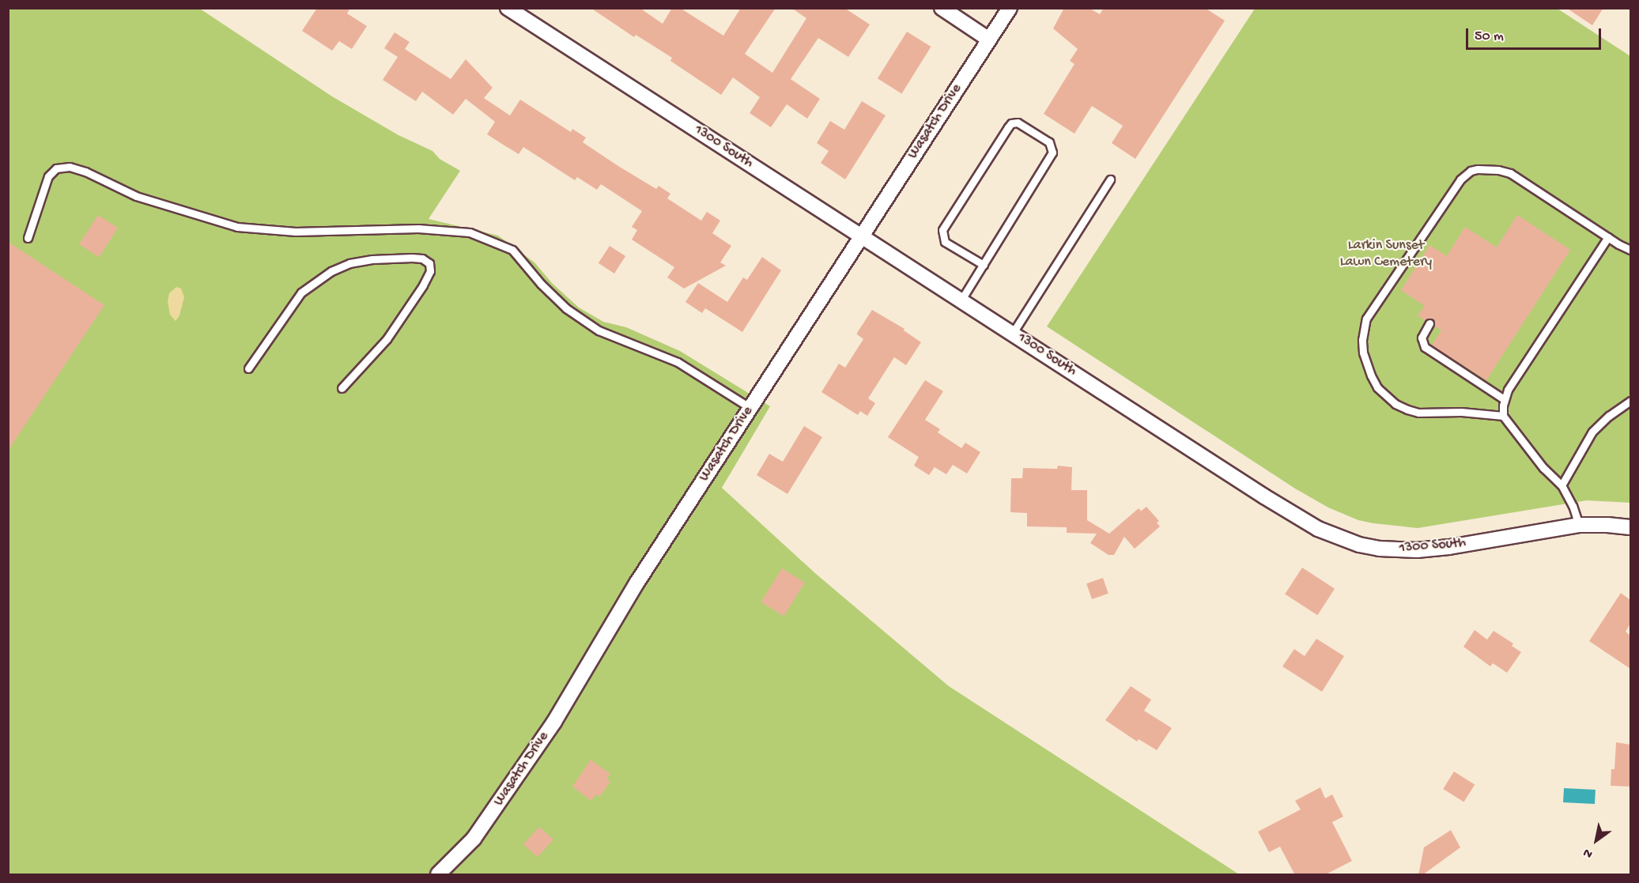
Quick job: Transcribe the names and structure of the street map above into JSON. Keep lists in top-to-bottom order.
{
  "streets": {
    "street": ["Wasatch Drive", "1300 South"]
  },
  "crossings": [
    ["Wasatch Drive", "1300 South"]
  ],
  "parks": ["Larkin Sunset Lawn Cemetery"],
  "scale_bar": "50 m",
  "north": "bottom left"
}
